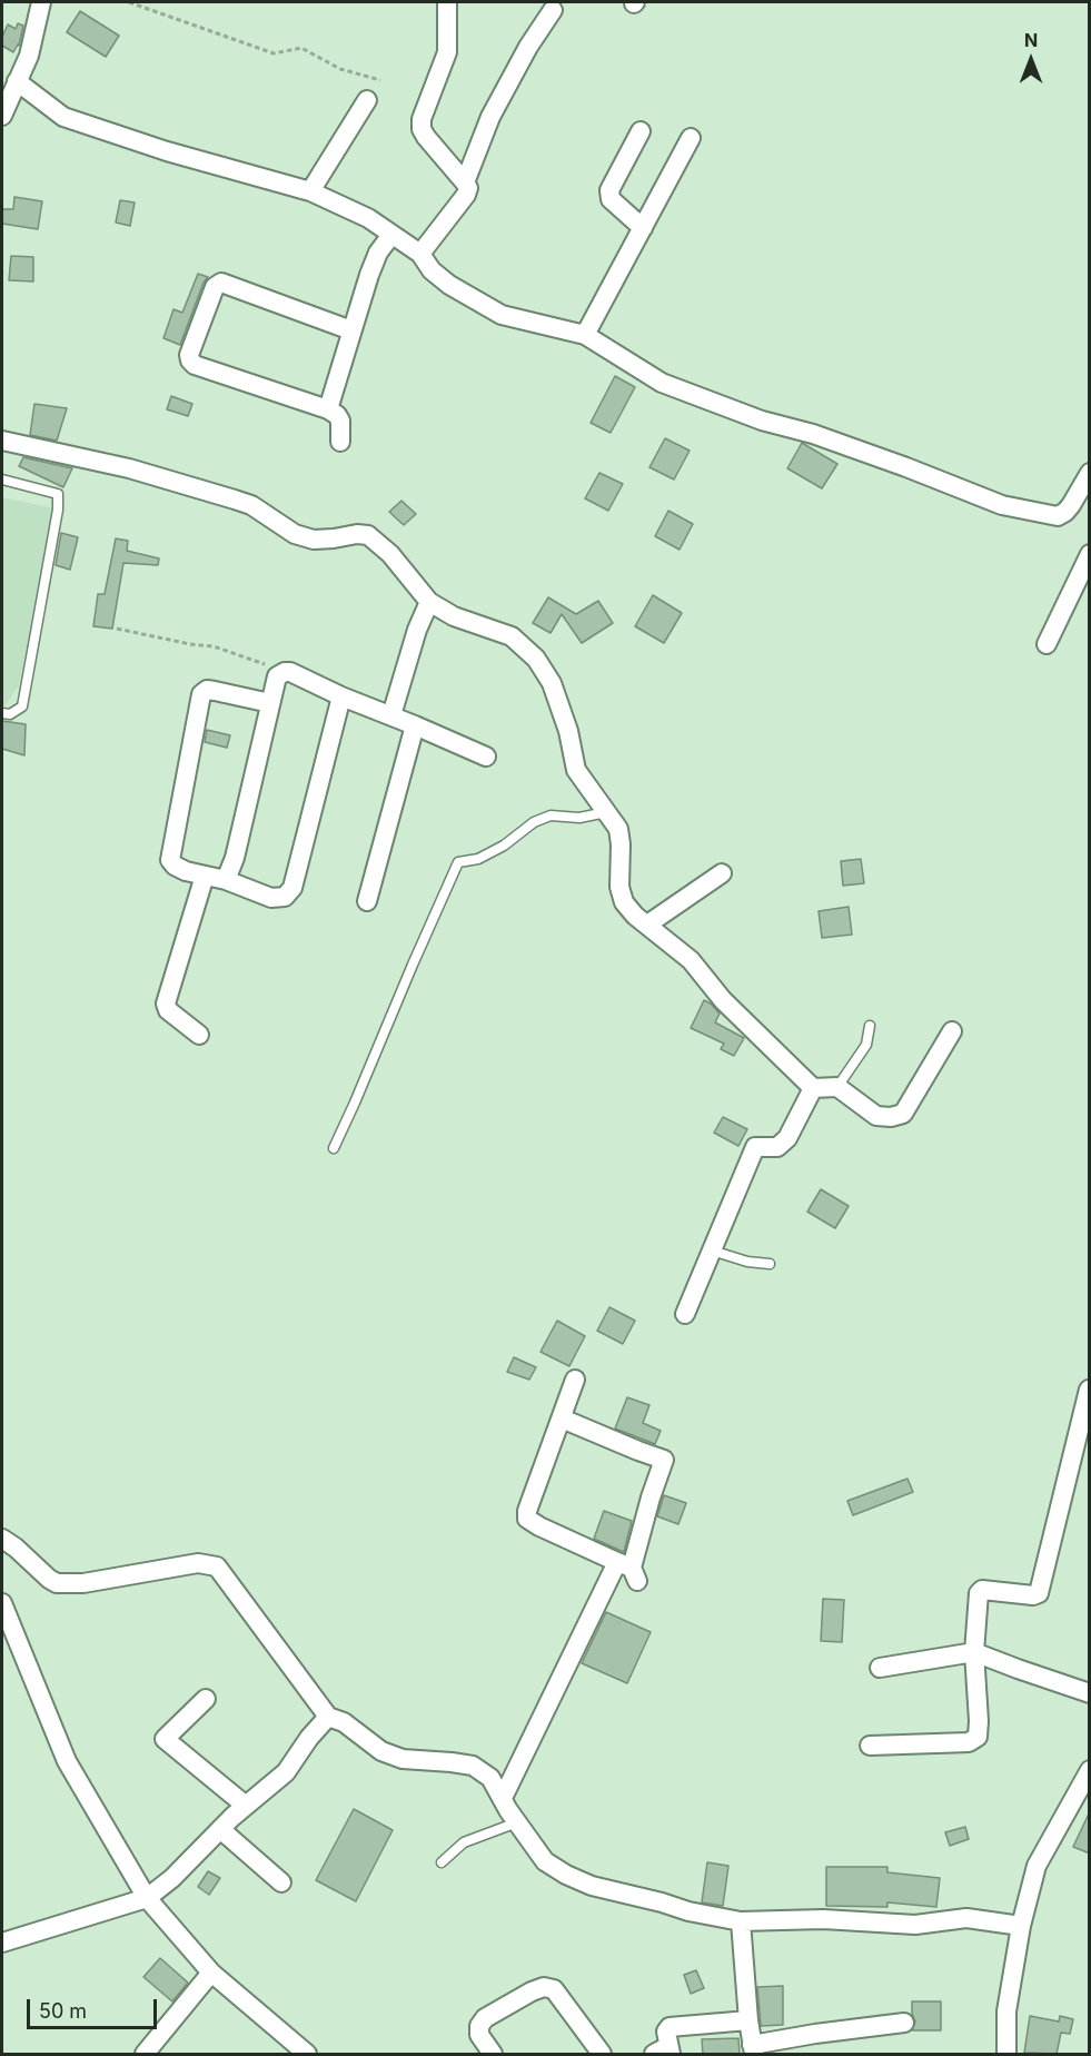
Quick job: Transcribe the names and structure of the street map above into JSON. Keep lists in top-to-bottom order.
{
  "scale_bar": "50 m",
  "north": "top"
}
